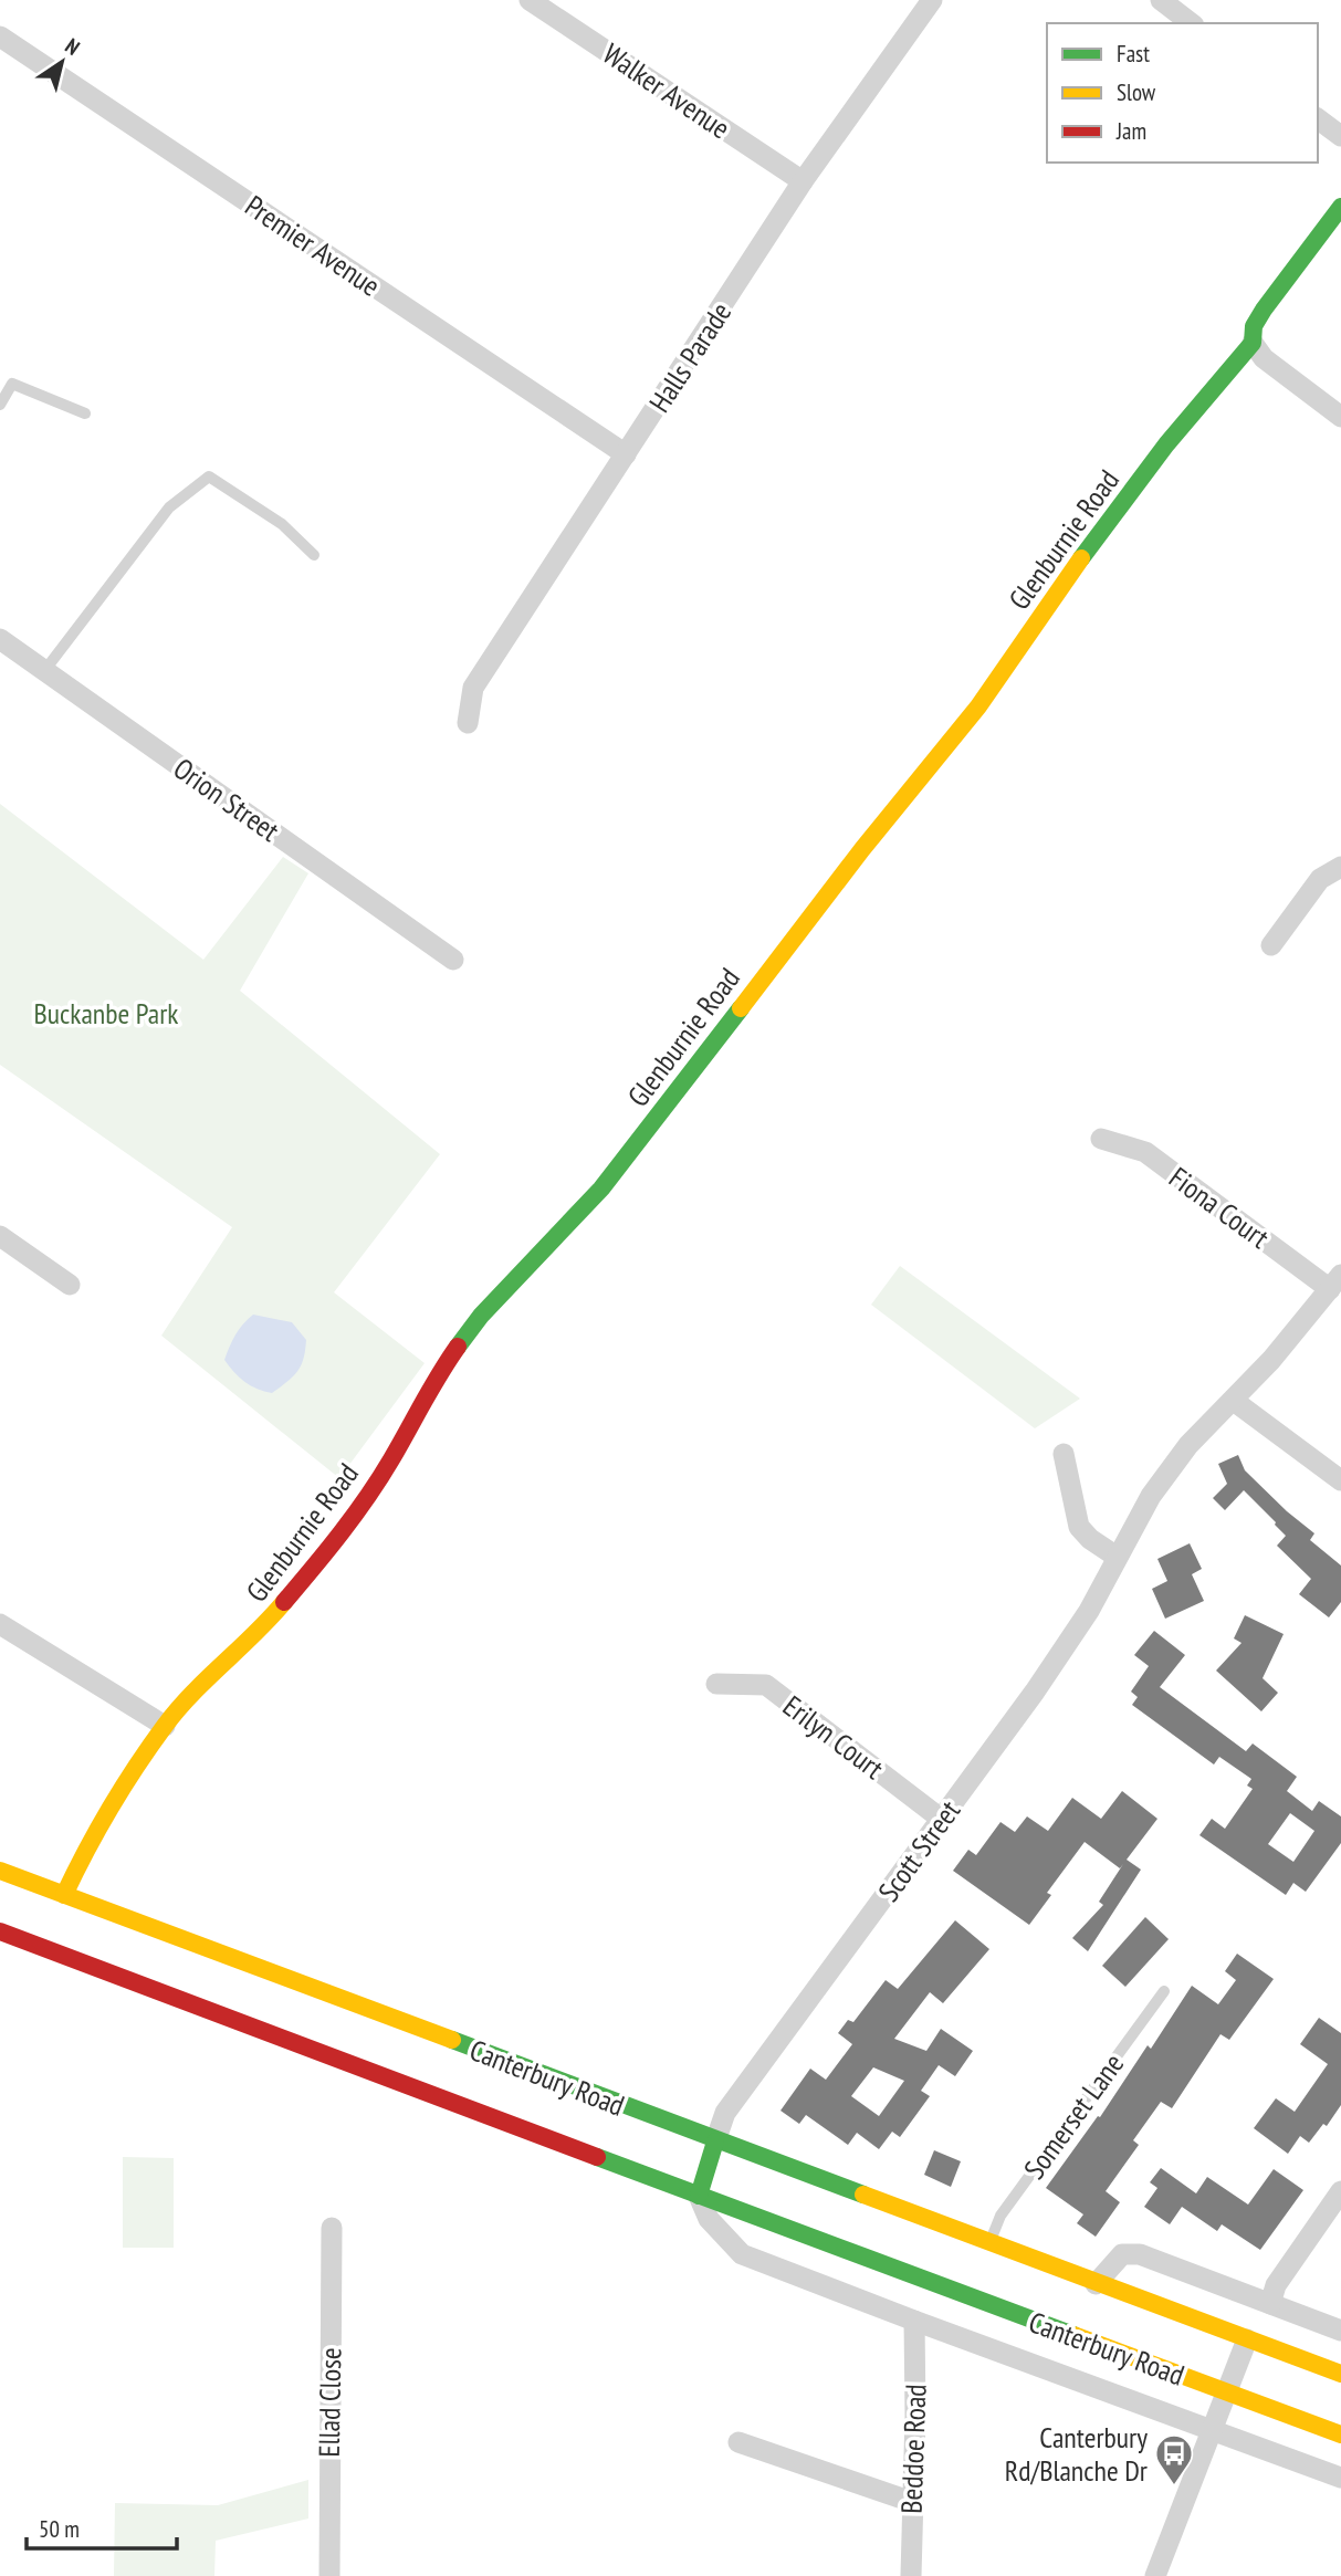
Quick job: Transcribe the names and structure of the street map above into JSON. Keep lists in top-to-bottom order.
{
  "streets": {
    "main road": ["Glenburnie Road", "Canterbury Road"],
    "street": [
      "Walker Avenue",
      "Premier Avenue",
      "Halls Parade",
      "Orion Street",
      "Fiona Court",
      "Erilyn Court",
      "Scott Street",
      "Ellad Close",
      "Beddoe Road"
    ],
    "lane": ["Somerset Lane"]
  },
  "crossings": [
    ["Walker Avenue", "Halls Parade"],
    ["Premier Avenue", "Halls Parade"],
    ["Glenburnie Road", "Canterbury Road"],
    ["Fiona Court", "Scott Street"],
    ["Erilyn Court", "Scott Street"],
    ["Scott Street", "Canterbury Road"],
    ["Canterbury Road", "Somerset Lane"],
    ["Canterbury Road", "Beddoe Road"]
  ],
  "parks": ["Buckanbe Park"],
  "places": {
    "bus stop": ["Canterbury Rd/Blanche Dr"]
  },
  "legend": ["Fast", "Slow", "Jam"],
  "scale_bar": "50 m",
  "north": "top right"
}
